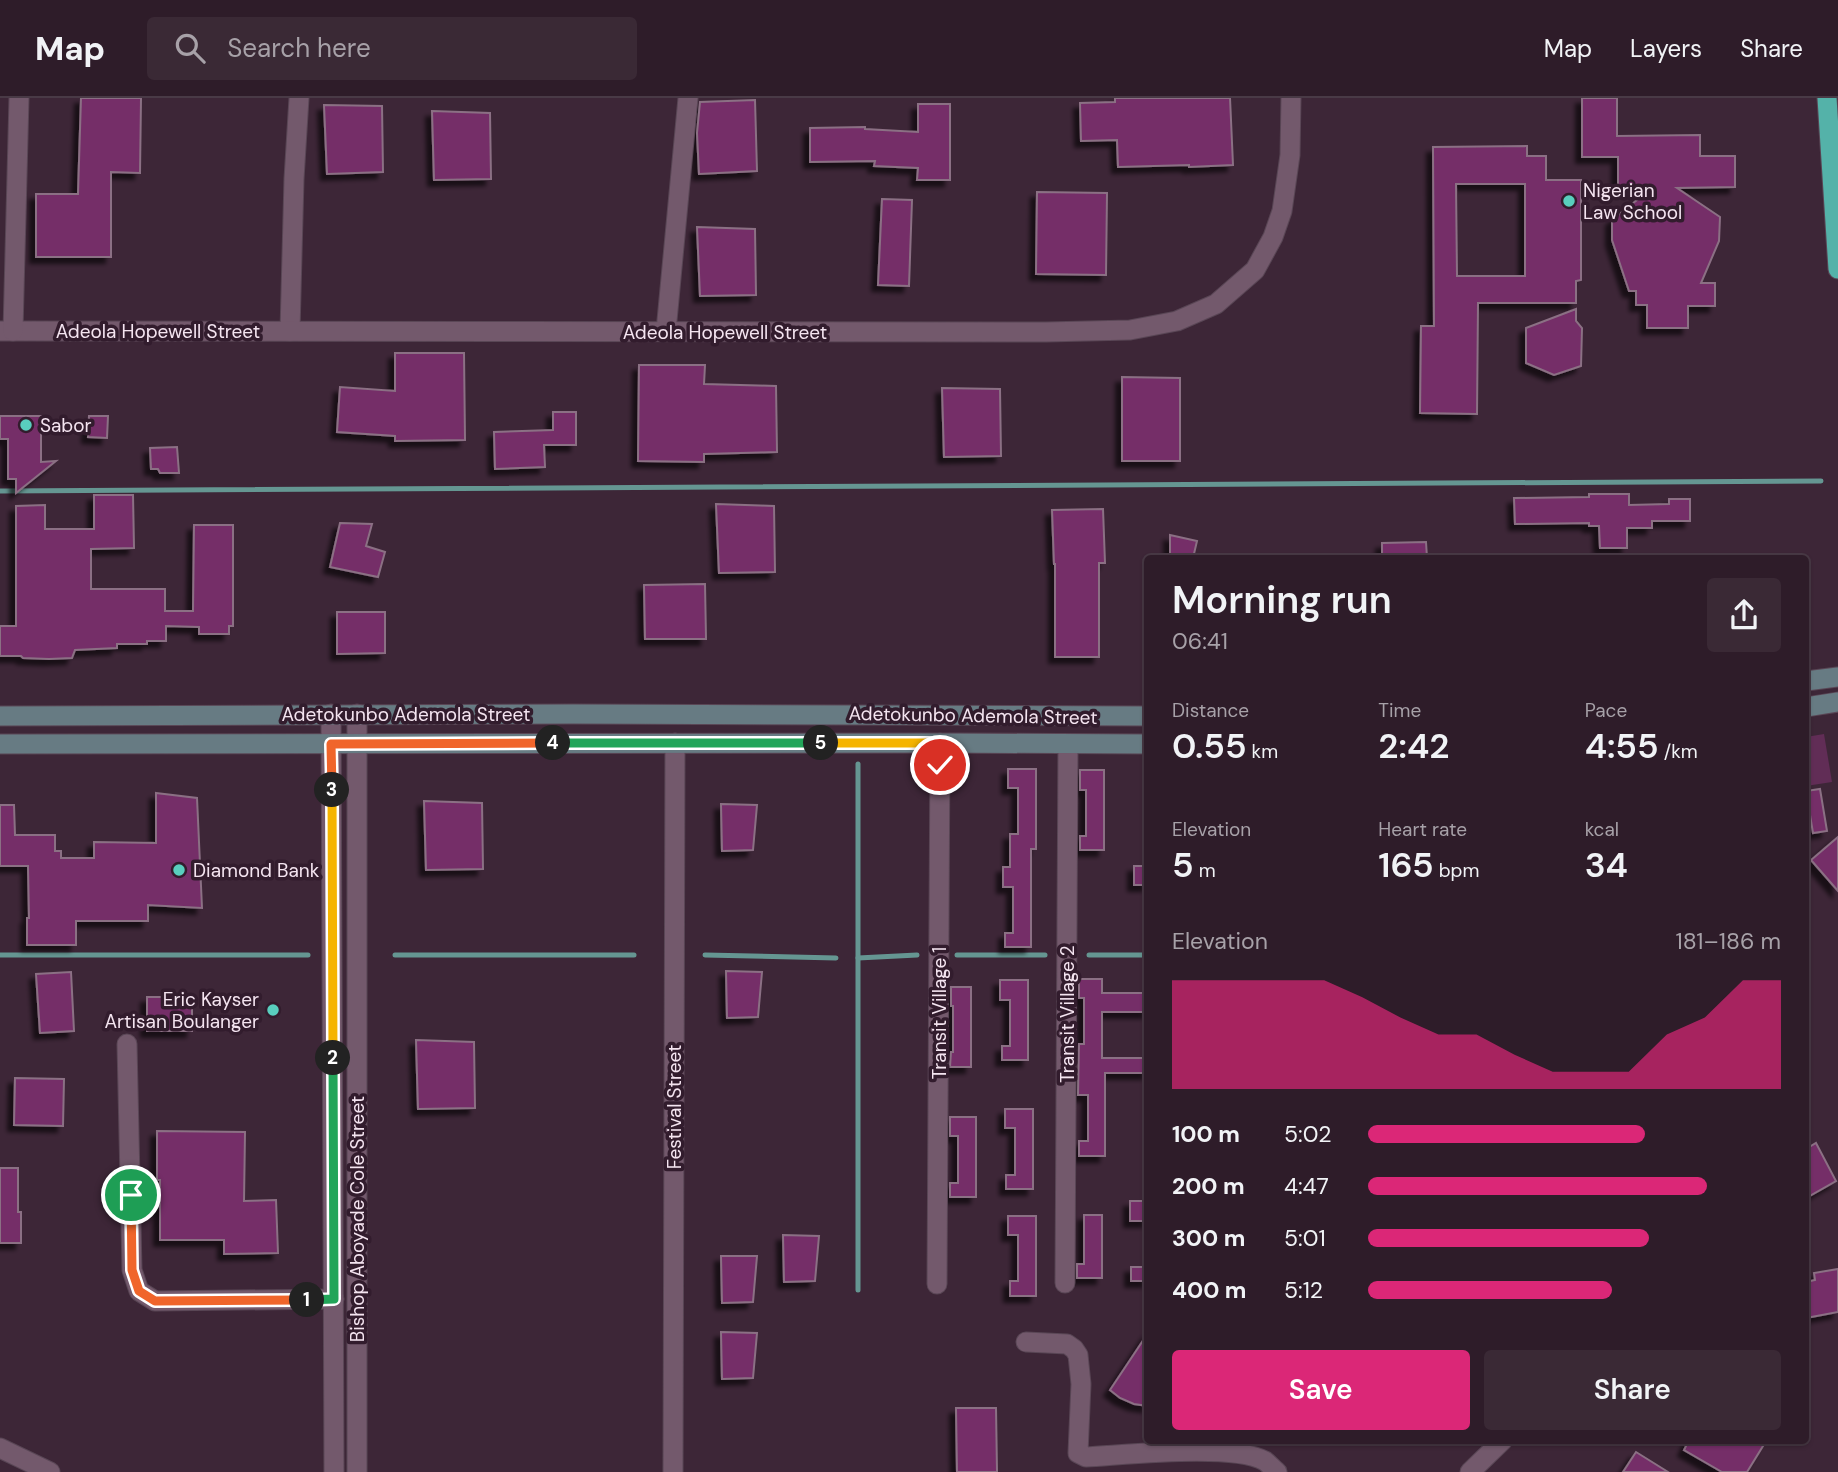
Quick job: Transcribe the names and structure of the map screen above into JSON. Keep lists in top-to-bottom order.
{
  "streets": {
    "main road": ["Adetokunbo Ademola Street"],
    "street": [
      "Adeola Hopewell Street",
      "Transit Village 1",
      "Transit Village 2",
      "Festival Street",
      "Bishop Aboyade Cole Street"
    ]
  },
  "crossings": [
    ["Adetokunbo Ademola Street", "Transit Village 1"],
    ["Adetokunbo Ademola Street", "Transit Village 2"],
    ["Adetokunbo Ademola Street", "Festival Street"],
    ["Adetokunbo Ademola Street", "Bishop Aboyade Cole Street"]
  ],
  "places": [
    "Nigerian Law School",
    "Sabor",
    "Diamond Bank",
    "Eric Kayser Artisan Boulanger"
  ],
  "page": {
    "header": "Map",
    "search": "Search here",
    "nav": ["Map", "Layers", "Share"],
    "heading": ["Morning run", "06:41"],
    "stats": [
      ["Distance", "0.55 km"],
      ["Time", "2:42"],
      ["Pace", "4:55 /km"],
      ["Elevation", "5 m"],
      ["Heart rate", "165 bpm"],
      ["kcal", "34"]
    ],
    "pins": [
      "4",
      "5",
      "3",
      "2",
      "1"
    ],
    "chart": ["Elevation", "181–186 m"],
    "list": [
      {
        "name": "100 m",
        "note": "5:02"
      },
      {
        "name": "200 m",
        "note": "4:47"
      },
      {
        "name": "300 m",
        "note": "5:01"
      },
      {
        "name": "400 m",
        "note": "5:12"
      }
    ],
    "buttons": ["Save", "Share"]
  }
}
